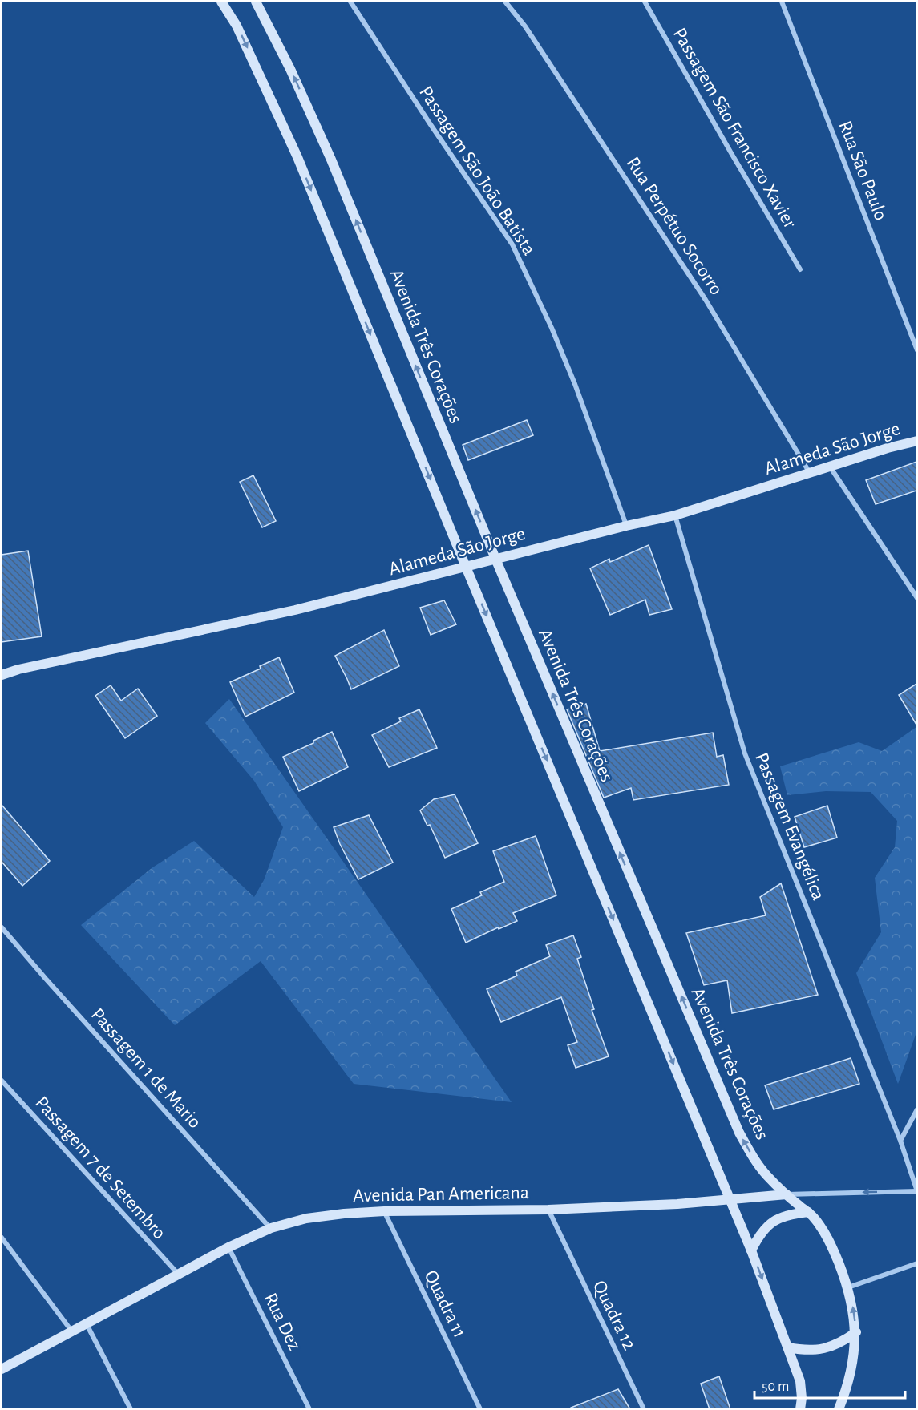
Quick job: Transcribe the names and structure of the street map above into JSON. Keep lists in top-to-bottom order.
{
  "streets": {
    "street": [
      "Passagem São Francisco Xavier",
      "Passagem São João Batista",
      "Rua São Paulo",
      "Rua Perpétuo Socorro",
      "Avenida Três Corações",
      "Alameda São Jorge",
      "Passagem Evangélica",
      "Passagem 1 de Mario",
      "Passagem 7 de Setembro",
      "Avenida Pan Americana",
      "Quadra 11",
      "Quadra 12",
      "Rua Dez"
    ]
  },
  "crossings": [
    ["Passagem São João Batista", "Alameda São Jorge"],
    ["Rua Perpétuo Socorro", "Alameda São Jorge"],
    ["Avenida Três Corações", "Alameda São Jorge"],
    ["Avenida Três Corações", "Avenida Pan Americana"],
    ["Alameda São Jorge", "Passagem Evangélica"],
    ["Passagem Evangélica", "Avenida Pan Americana"],
    ["Passagem 1 de Mario", "Avenida Pan Americana"],
    ["Passagem 7 de Setembro", "Avenida Pan Americana"],
    ["Avenida Pan Americana", "Quadra 11"],
    ["Avenida Pan Americana", "Quadra 12"],
    ["Avenida Pan Americana", "Rua Dez"]
  ],
  "scale_bar": "50 m"
}
